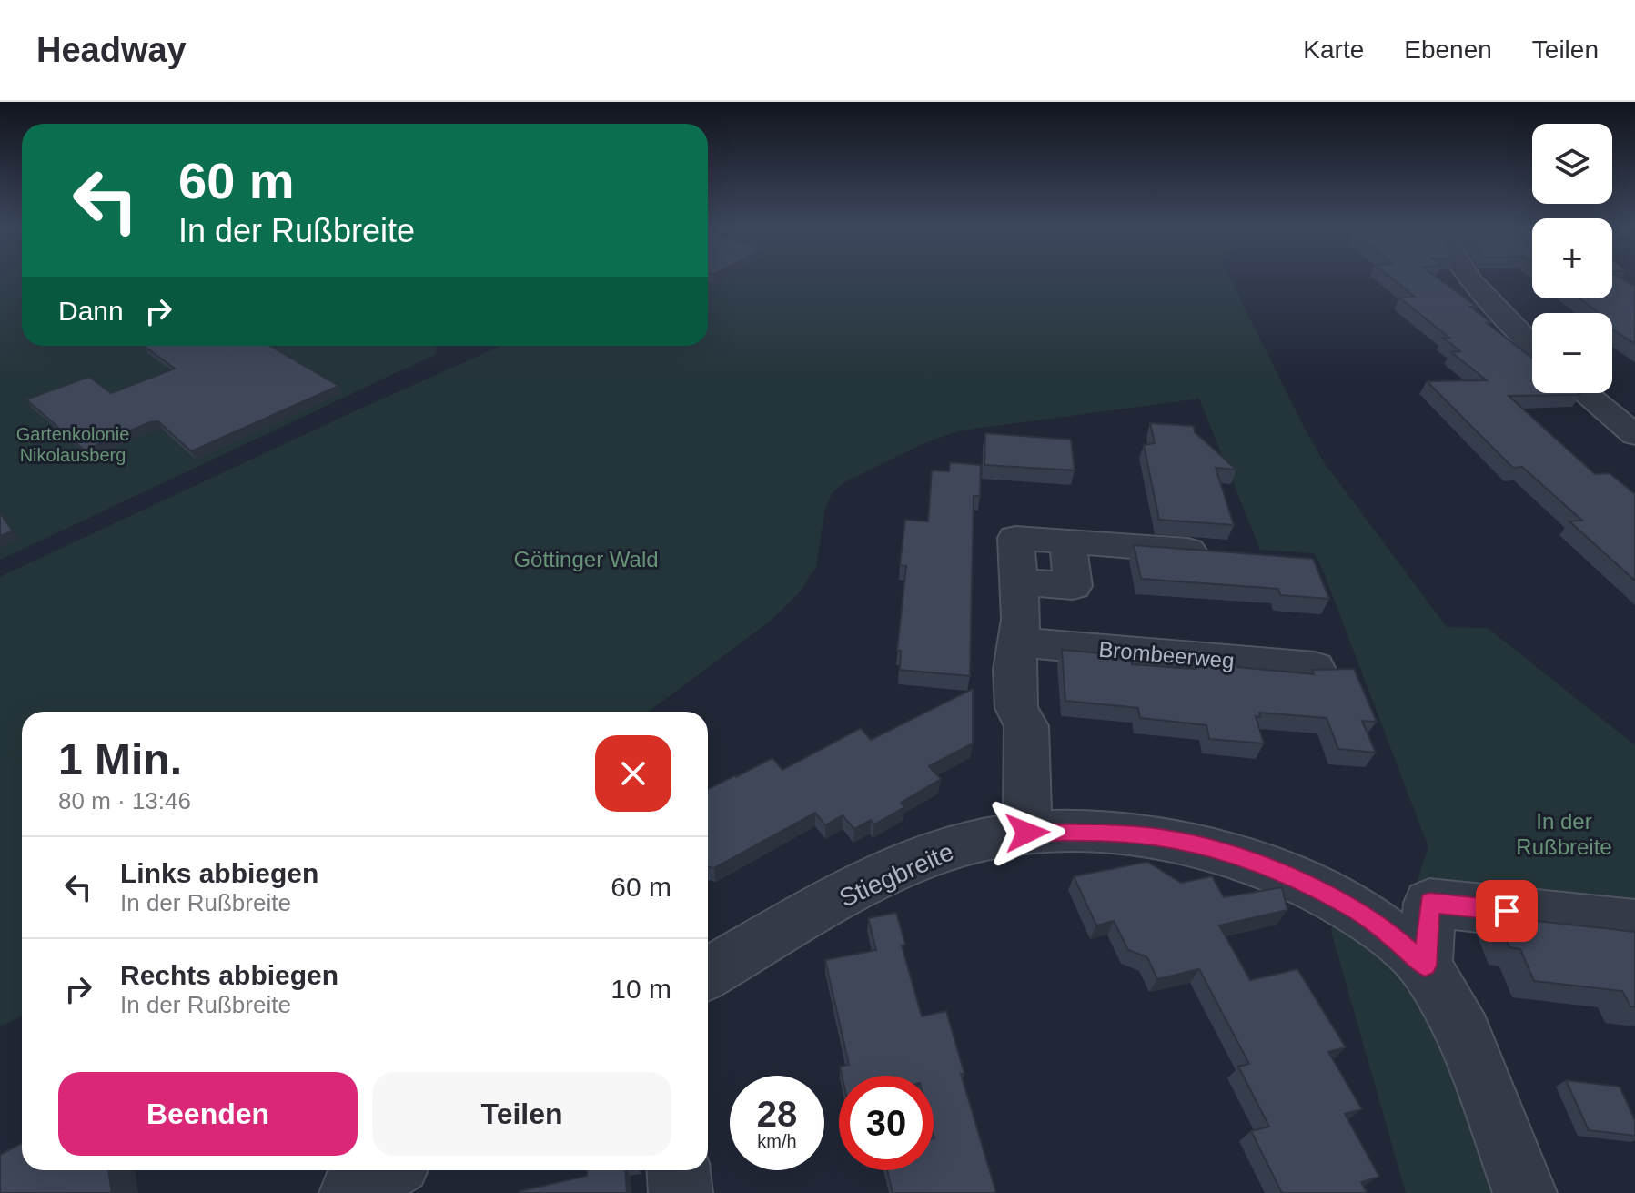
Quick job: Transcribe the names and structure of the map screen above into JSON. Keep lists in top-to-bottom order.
{
  "streets": {
    "street": ["Brombeerweg", "Stiegbreite"]
  },
  "parks": ["Gartenkolonie Nikolausberg", "Göttinger Wald", "In der Rußbreite"],
  "page": {
    "header": "Headway",
    "nav": ["Karte", "Ebenen", "Teilen"],
    "map_buttons": ["+", "−"],
    "turn": ["60 m", "In der Rußbreite"],
    "then": "Dann",
    "heading": ["1 Min.", "80 m · 13:46"],
    "list": [
      {
        "name": "Links abbiegen",
        "note": "In der Rußbreite",
        "value": "60 m"
      },
      {
        "name": "Rechts abbiegen",
        "note": "In der Rußbreite",
        "value": "10 m"
      }
    ],
    "buttons": ["Beenden", "Teilen"],
    "speed": "28 km/h",
    "limit": "30"
  }
}
